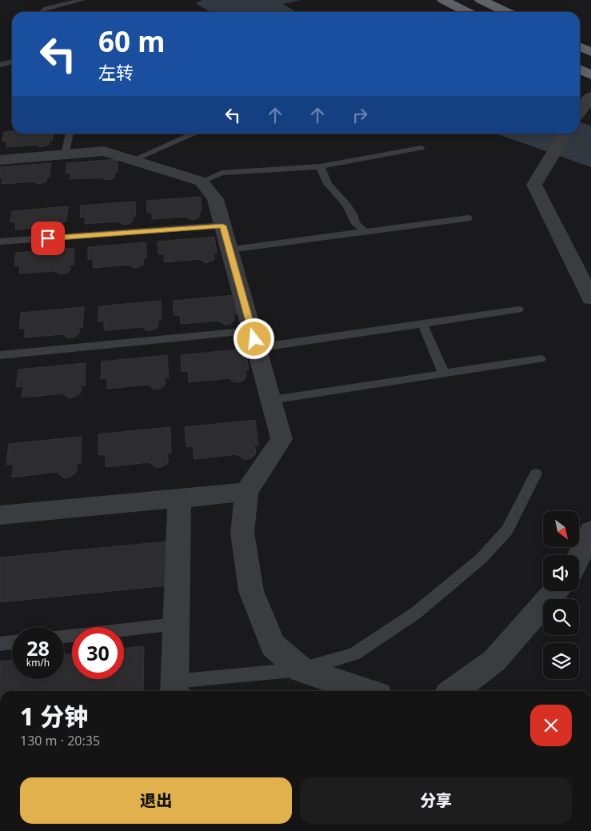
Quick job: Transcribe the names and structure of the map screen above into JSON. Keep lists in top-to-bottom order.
{
  "north": "bottom right",
  "page": {
    "turn": ["60 m", "左转"],
    "speed": "28 km/h",
    "limit": "30",
    "heading": ["1 分钟", "130 m · 20:35"],
    "buttons": ["退出", "分享"]
  }
}
